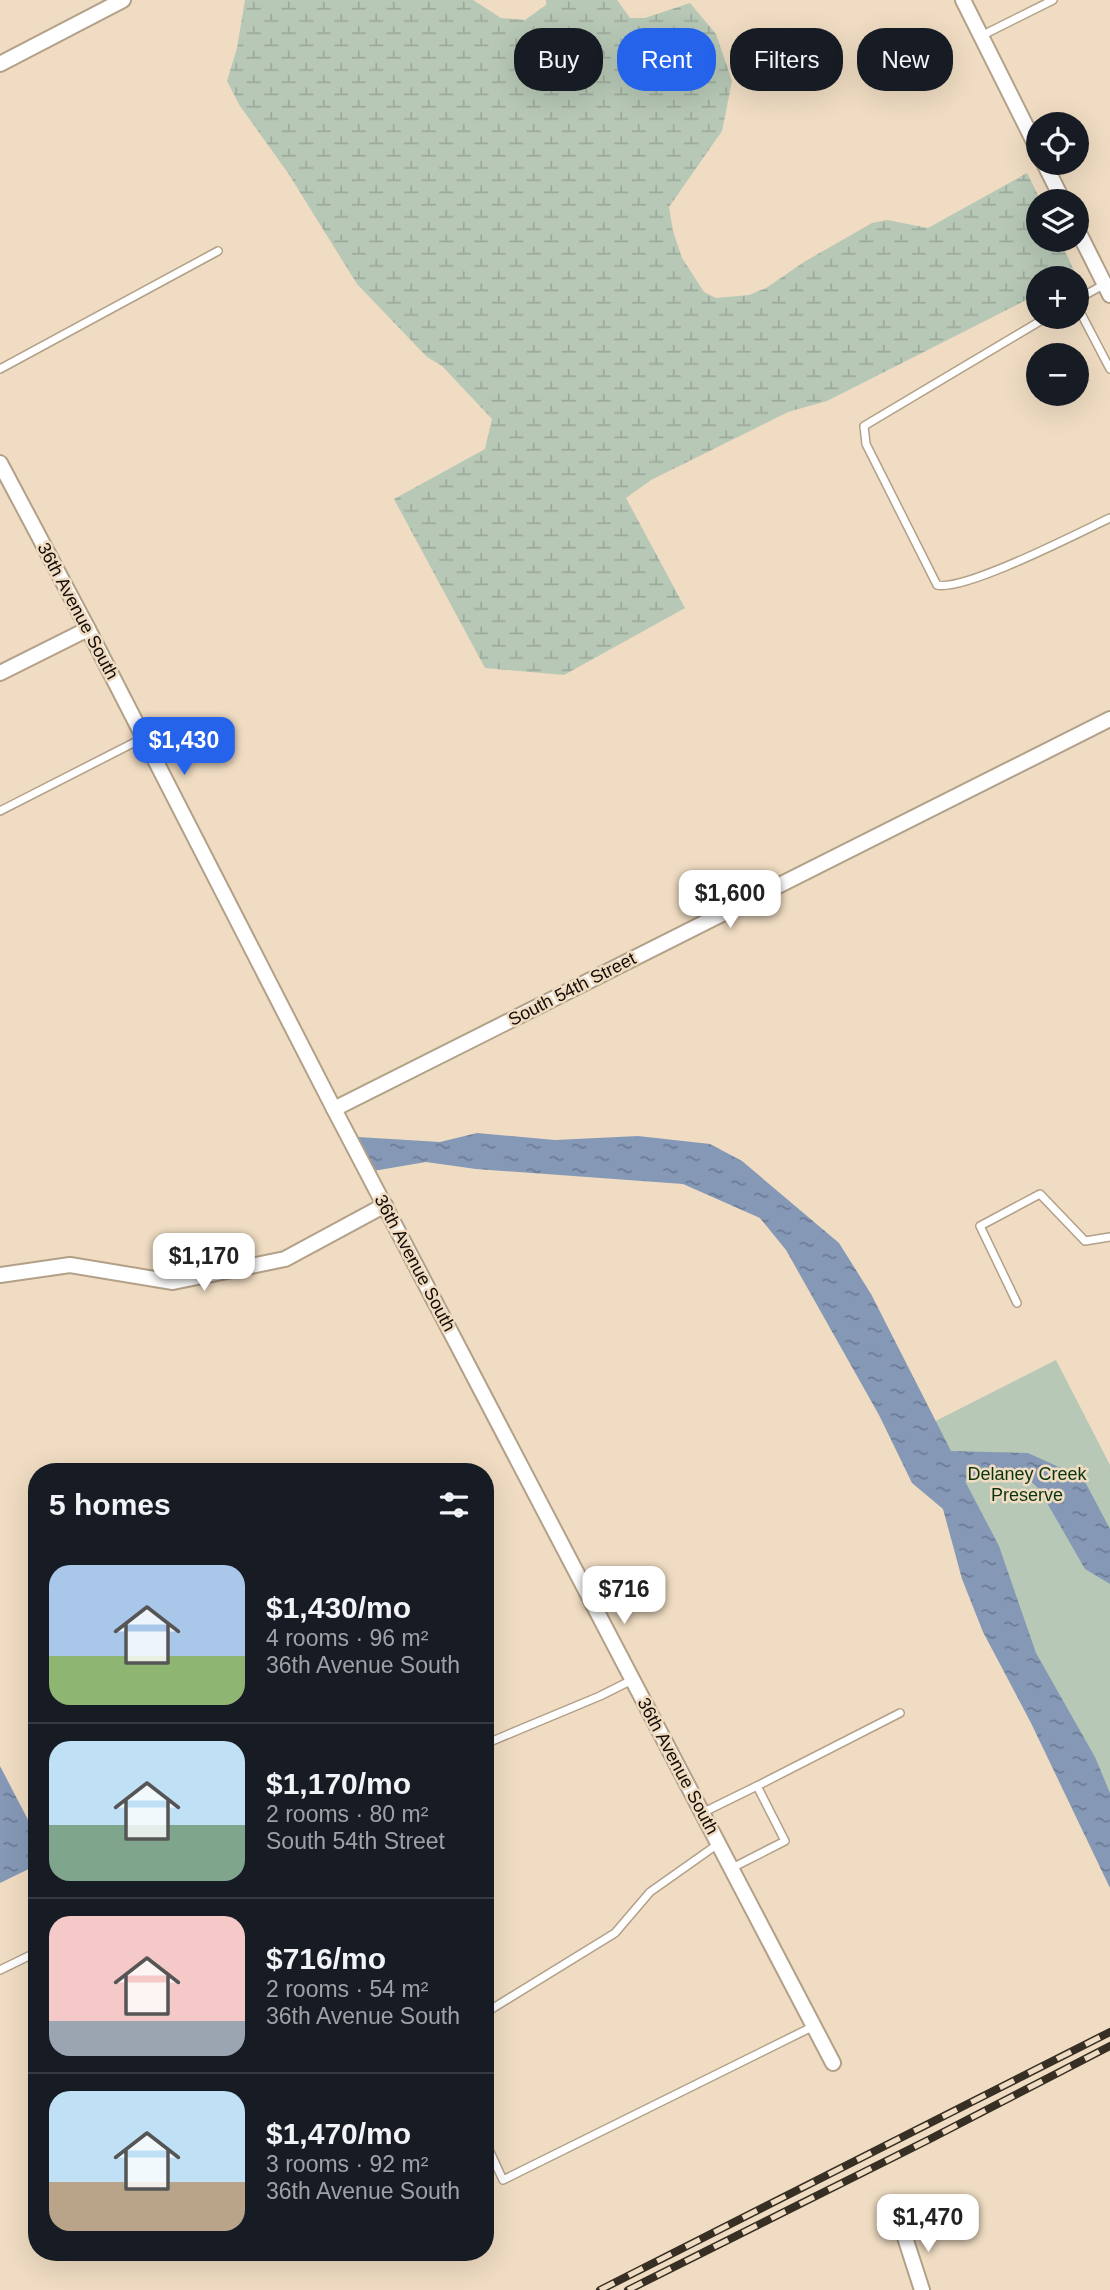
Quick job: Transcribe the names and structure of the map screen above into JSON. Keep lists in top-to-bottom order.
{
  "streets": {
    "street": ["36th Avenue South", "South 54th Street"]
  },
  "crossings": [
    ["36th Avenue South", "South 54th Street"]
  ],
  "parks": ["Delaney Creek Preserve"],
  "page": {
    "chip": [
      "Buy",
      "Rent",
      "Filters",
      "New"
    ],
    "map_buttons": ["+", "−"],
    "price": [
      "$1,430",
      "$1,600",
      "$1,170",
      "$716",
      "$1,470"
    ],
    "heading": "5 homes",
    "list": [
      {
        "name": "$1,430/mo",
        "note": "4 rooms · 96 m² · 36th Avenue South"
      },
      {
        "name": "$1,170/mo",
        "note": "2 rooms · 80 m² · South 54th Street"
      },
      {
        "name": "$716/mo",
        "note": "2 rooms · 54 m² · 36th Avenue South"
      },
      {
        "name": "$1,470/mo",
        "note": "3 rooms · 92 m² · 36th Avenue South"
      }
    ]
  }
}
